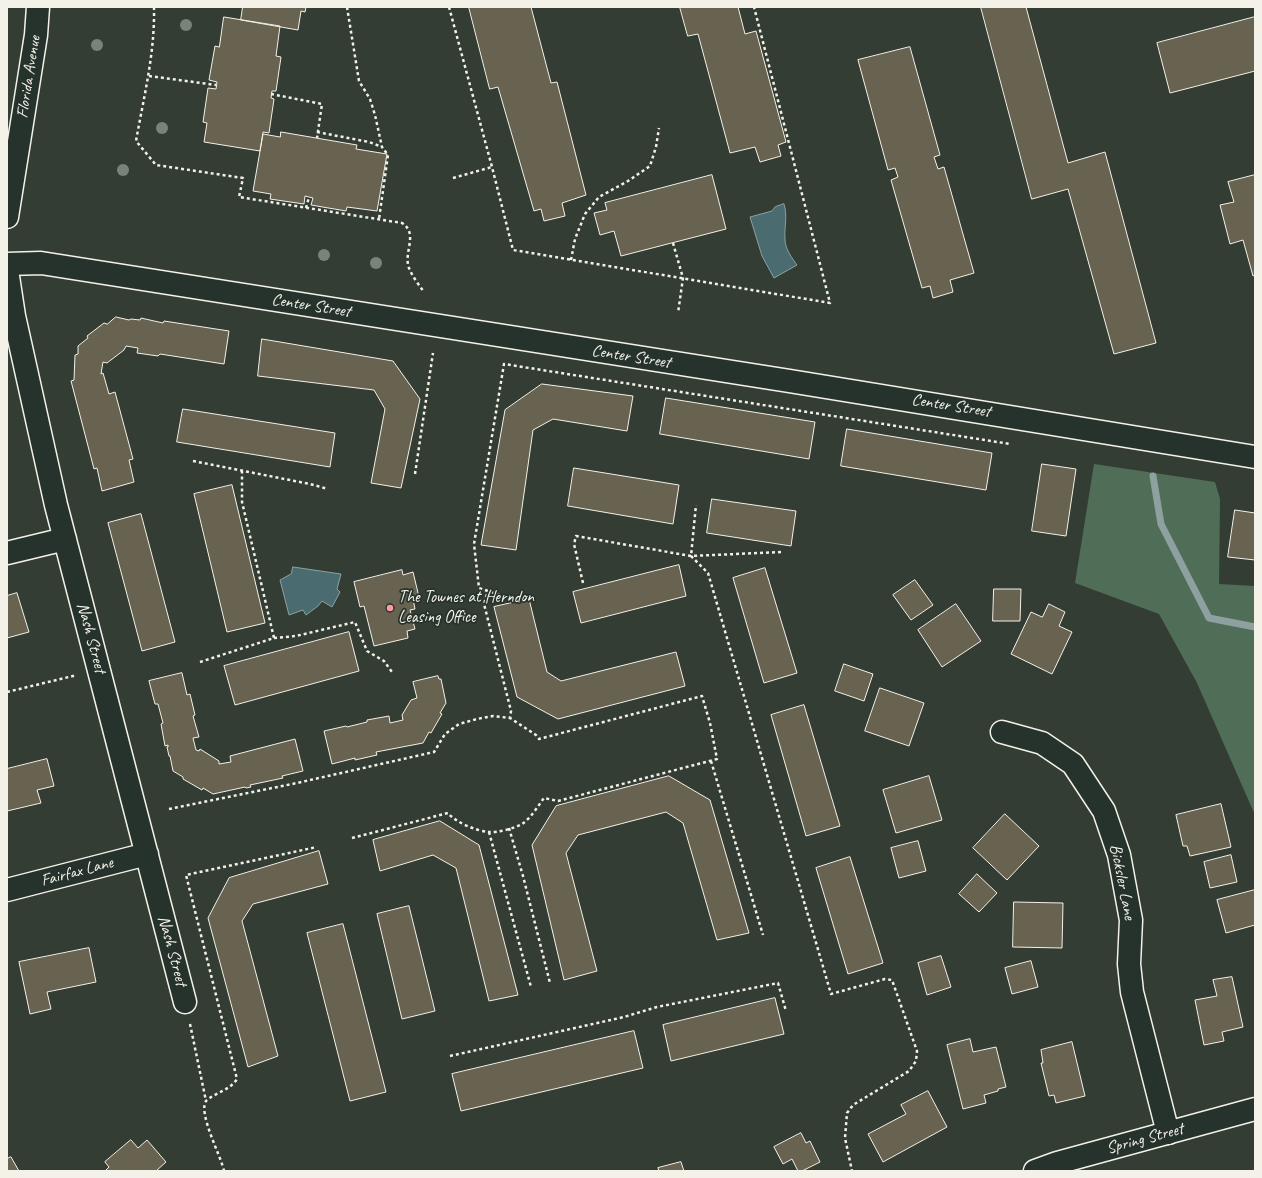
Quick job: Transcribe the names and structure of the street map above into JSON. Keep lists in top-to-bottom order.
{
  "streets": {
    "street": [
      "Florida Avenue",
      "Center Street",
      "Nash Street",
      "Fairfax Lane",
      "Bicksler Lane",
      "Spring Street"
    ]
  },
  "crossings": [
    ["Nash Street", "Fairfax Lane"],
    ["Bicksler Lane", "Spring Street"]
  ],
  "places": ["The Townes at Herndon Leasing Office"]
}
